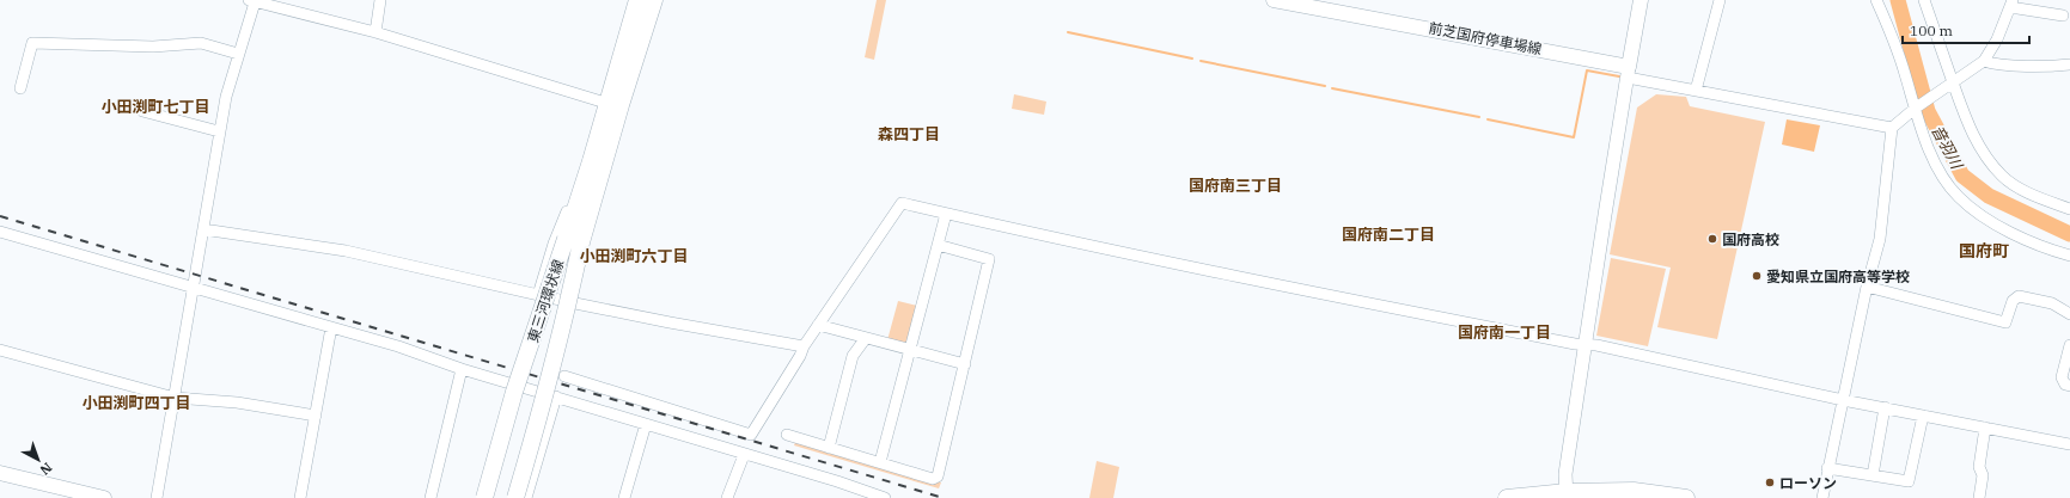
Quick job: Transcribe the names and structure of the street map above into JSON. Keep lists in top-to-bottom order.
{
  "streets": {
    "main road": ["前芝国府停車場線", "東三河環状線"]
  },
  "districts": [
    "小田渕町七丁目",
    "森四丁目",
    "国府南三丁目",
    "国府南二丁目",
    "国府町",
    "小田渕町六丁目",
    "国府南一丁目",
    "小田渕町四丁目"
  ],
  "water": ["音羽川"],
  "places": ["国府高校", "愛知県立国府高等学校", "ローソン"],
  "scale_bar": "100 m",
  "north": "bottom right"
}
